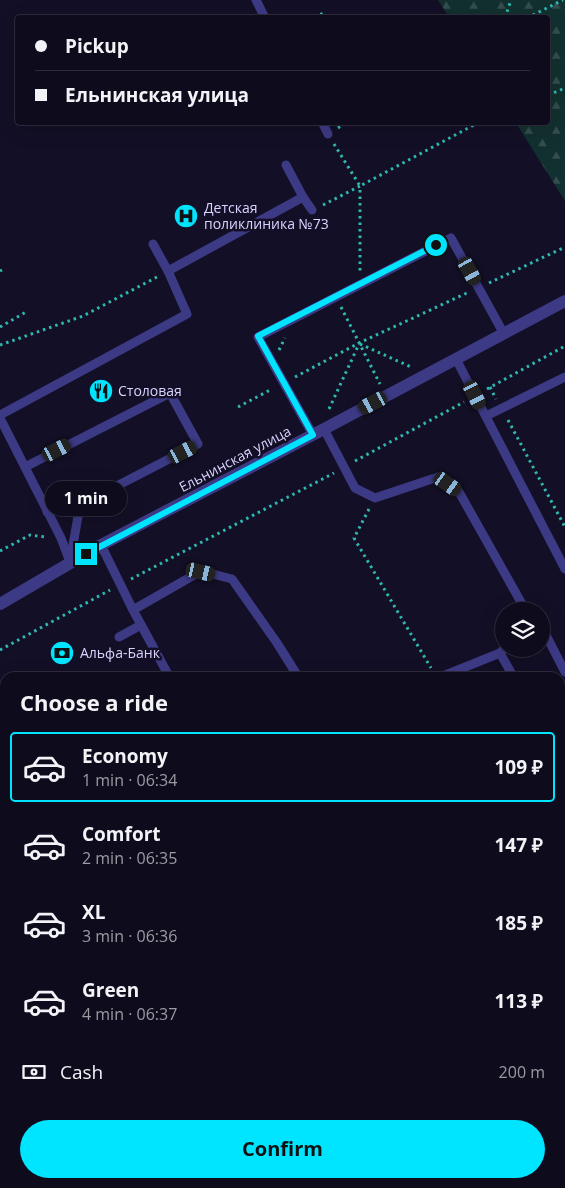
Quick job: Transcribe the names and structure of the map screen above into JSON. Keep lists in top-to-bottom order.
{
  "streets": {
    "street": ["Ельнинская улица"]
  },
  "places": {
    "hospital": ["Детская поликлиника №73"],
    "restaurant": ["Столовая"],
    "bank": ["Альфа-Банк"]
  },
  "page": {
    "banner": ["Pickup", "Ельнинская улица"],
    "bubble": "1 min",
    "heading": "Choose a ride",
    "list": [
      {
        "name": "Economy",
        "note": "1 min · 06:34",
        "value": "109 ₽"
      },
      {
        "name": "Comfort",
        "note": "2 min · 06:35",
        "value": "147 ₽"
      },
      {
        "name": "XL",
        "note": "3 min · 06:36",
        "value": "185 ₽"
      },
      {
        "name": "Green",
        "note": "4 min · 06:37",
        "value": "113 ₽"
      }
    ],
    "pay": ["Cash", "200 m"],
    "buttons": "Confirm"
  }
}
